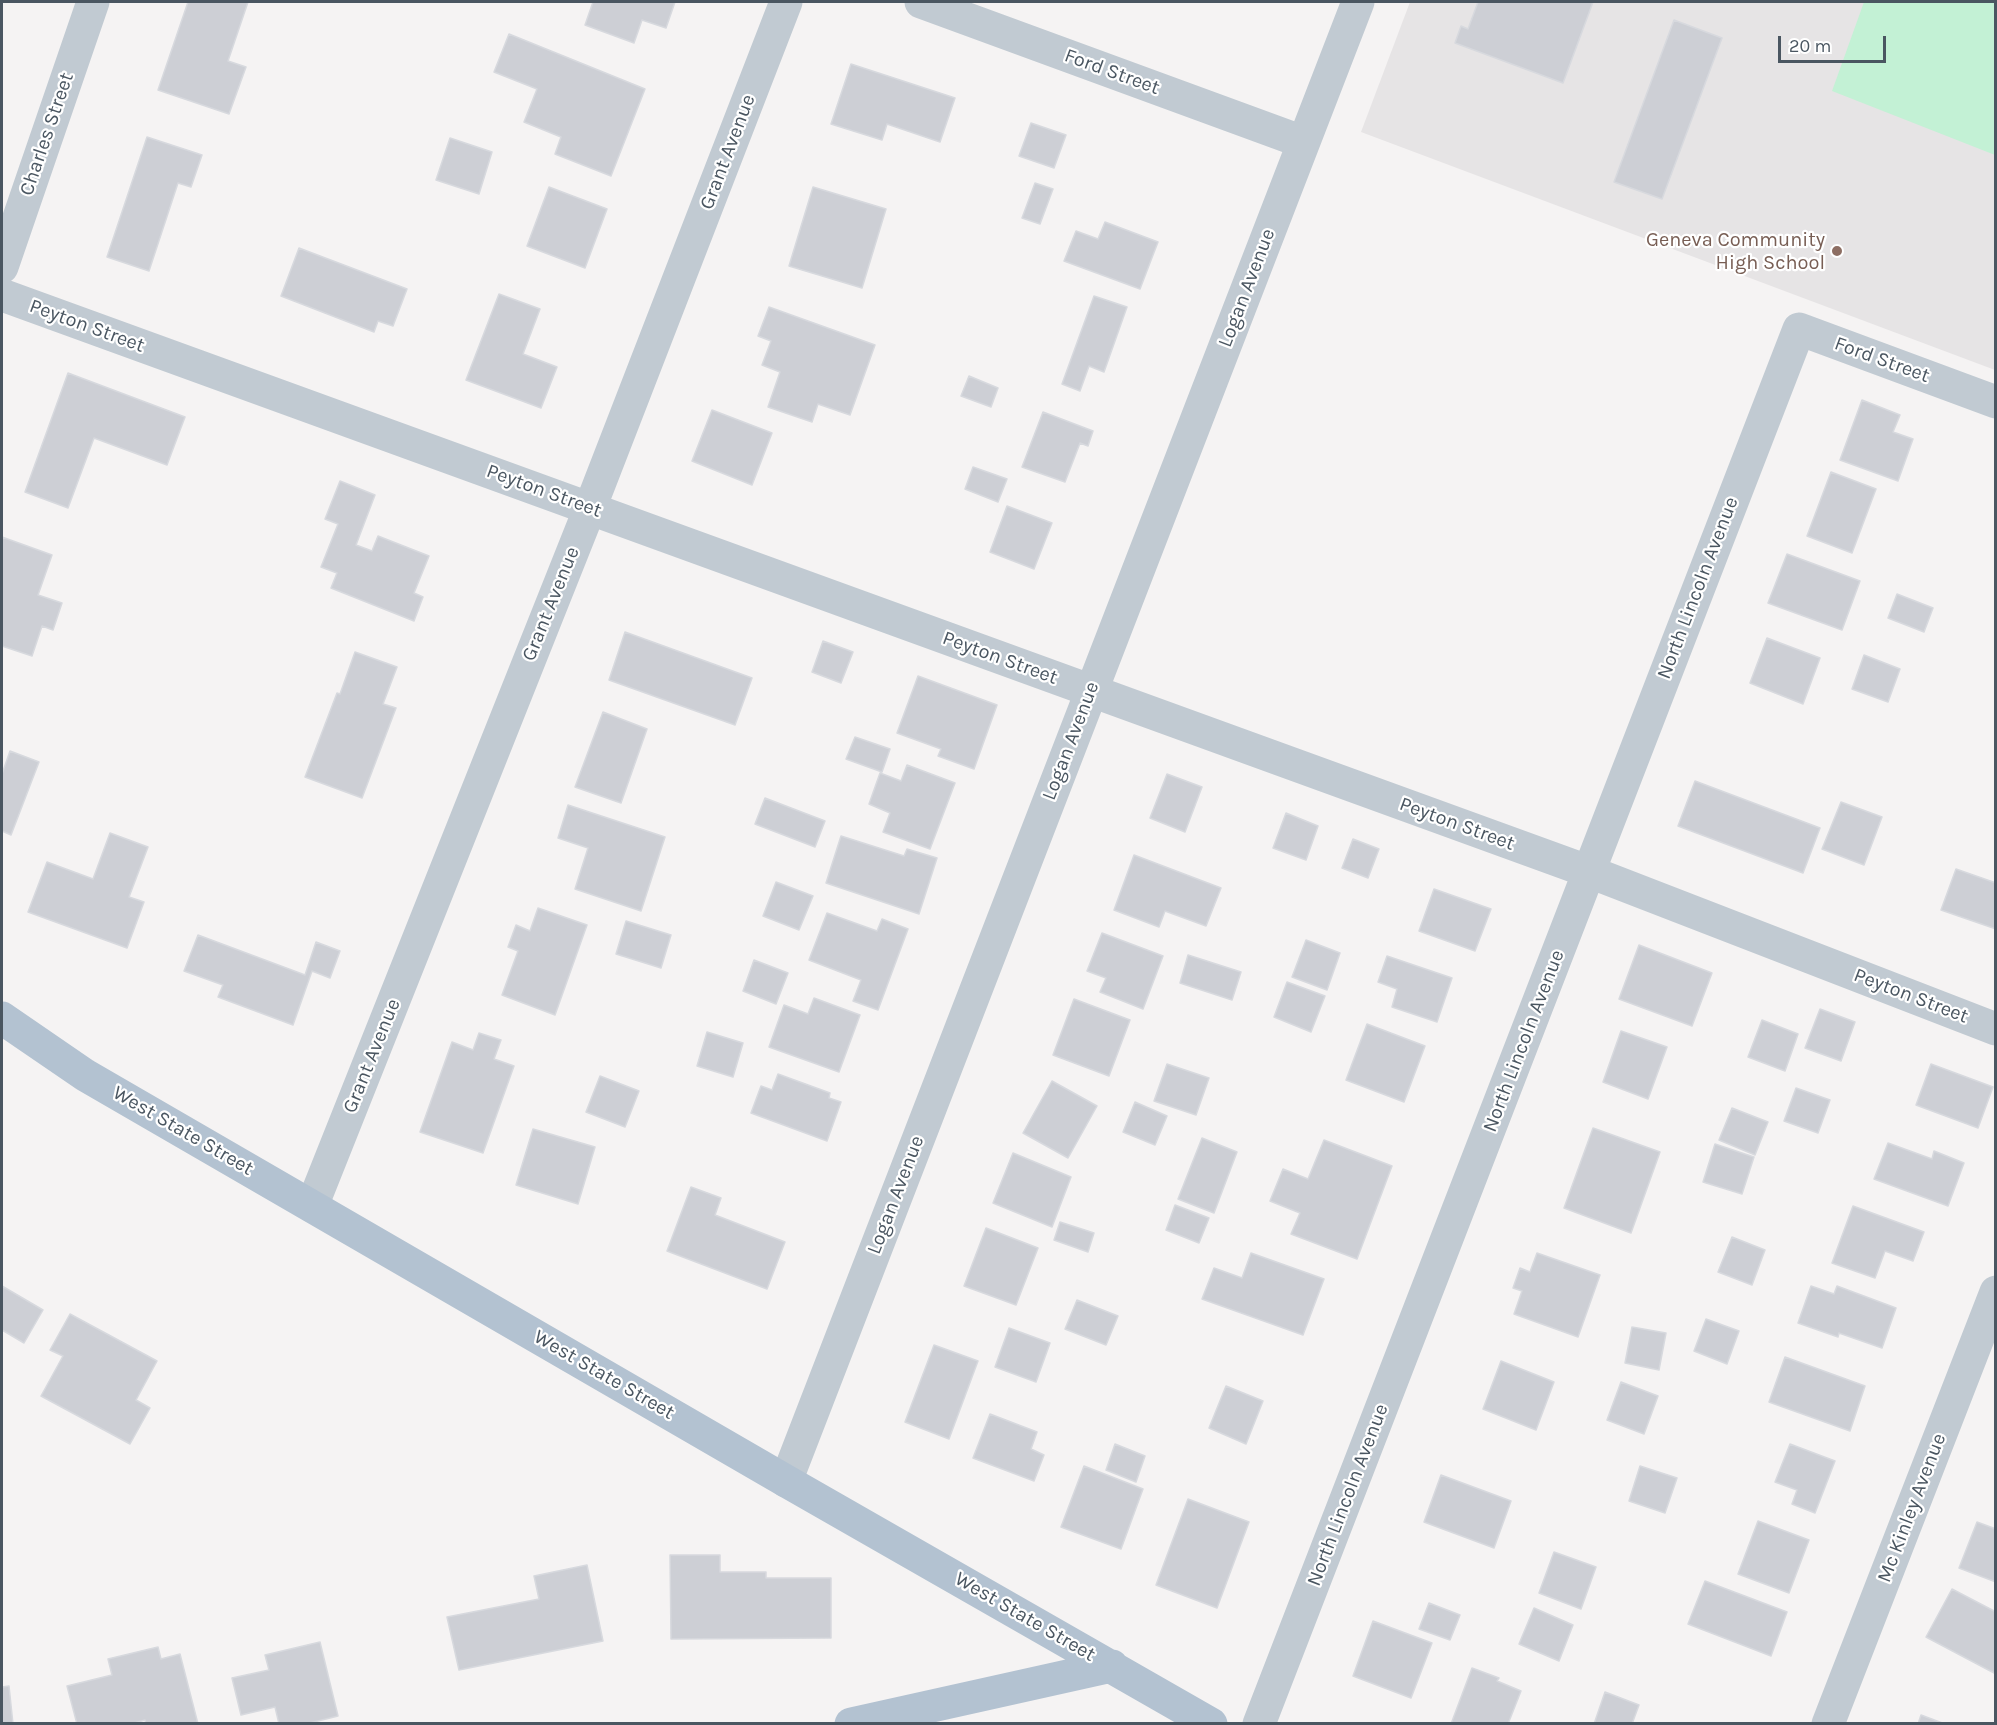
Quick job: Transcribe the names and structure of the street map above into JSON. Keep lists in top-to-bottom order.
{
  "streets": {
    "main road": ["West State Street"],
    "street": [
      "Ford Street",
      "Charles Street",
      "Grant Avenue",
      "Logan Avenue",
      "Peyton Street",
      "North Lincoln Avenue",
      "Mc Kinley Avenue"
    ]
  },
  "crossings": [
    ["Ford Street", "Logan Avenue"],
    ["Ford Street", "North Lincoln Avenue"],
    ["Grant Avenue", "Peyton Street"],
    ["Grant Avenue", "West State Street"],
    ["Logan Avenue", "Peyton Street"],
    ["Logan Avenue", "West State Street"],
    ["Peyton Street", "North Lincoln Avenue"]
  ],
  "places": ["Geneva Community High School"],
  "scale_bar": "20 m"
}
